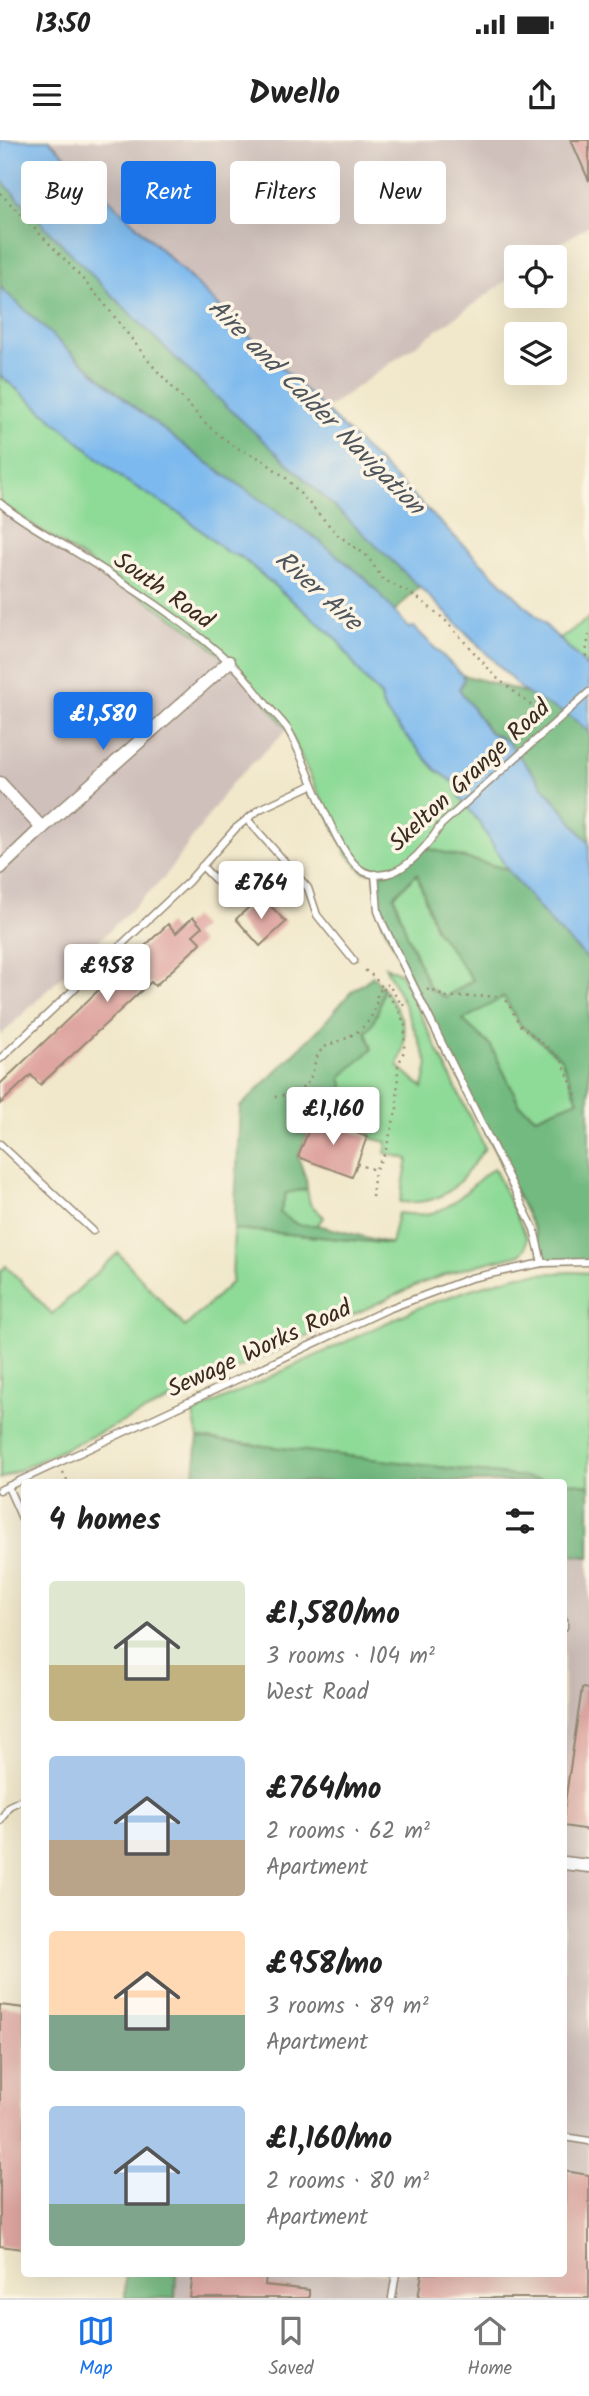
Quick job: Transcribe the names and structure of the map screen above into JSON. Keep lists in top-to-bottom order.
{
  "streets": {
    "lane": ["South Road", "Skelton Grange Road", "Sewage Works Road"]
  },
  "crossings": [
    ["South Road", "Skelton Grange Road"]
  ],
  "water": ["Aire and Calder Navigation", "River Aire"],
  "page": {
    "status": "13:50",
    "header": "Dwello",
    "chip": [
      "Buy",
      "Rent",
      "Filters",
      "New"
    ],
    "price": [
      "£1,580",
      "£764",
      "£958",
      "£1,160"
    ],
    "heading": "4 homes",
    "list": [
      {
        "name": "£1,580/mo",
        "note": "3 rooms · 104 m² · West Road"
      },
      {
        "name": "£764/mo",
        "note": "2 rooms · 62 m² · Apartment"
      },
      {
        "name": "£958/mo",
        "note": "3 rooms · 89 m² · Apartment"
      },
      {
        "name": "£1,160/mo",
        "note": "2 rooms · 80 m² · Apartment"
      }
    ],
    "tabs": ["Map", "Saved", "Home"]
  }
}
